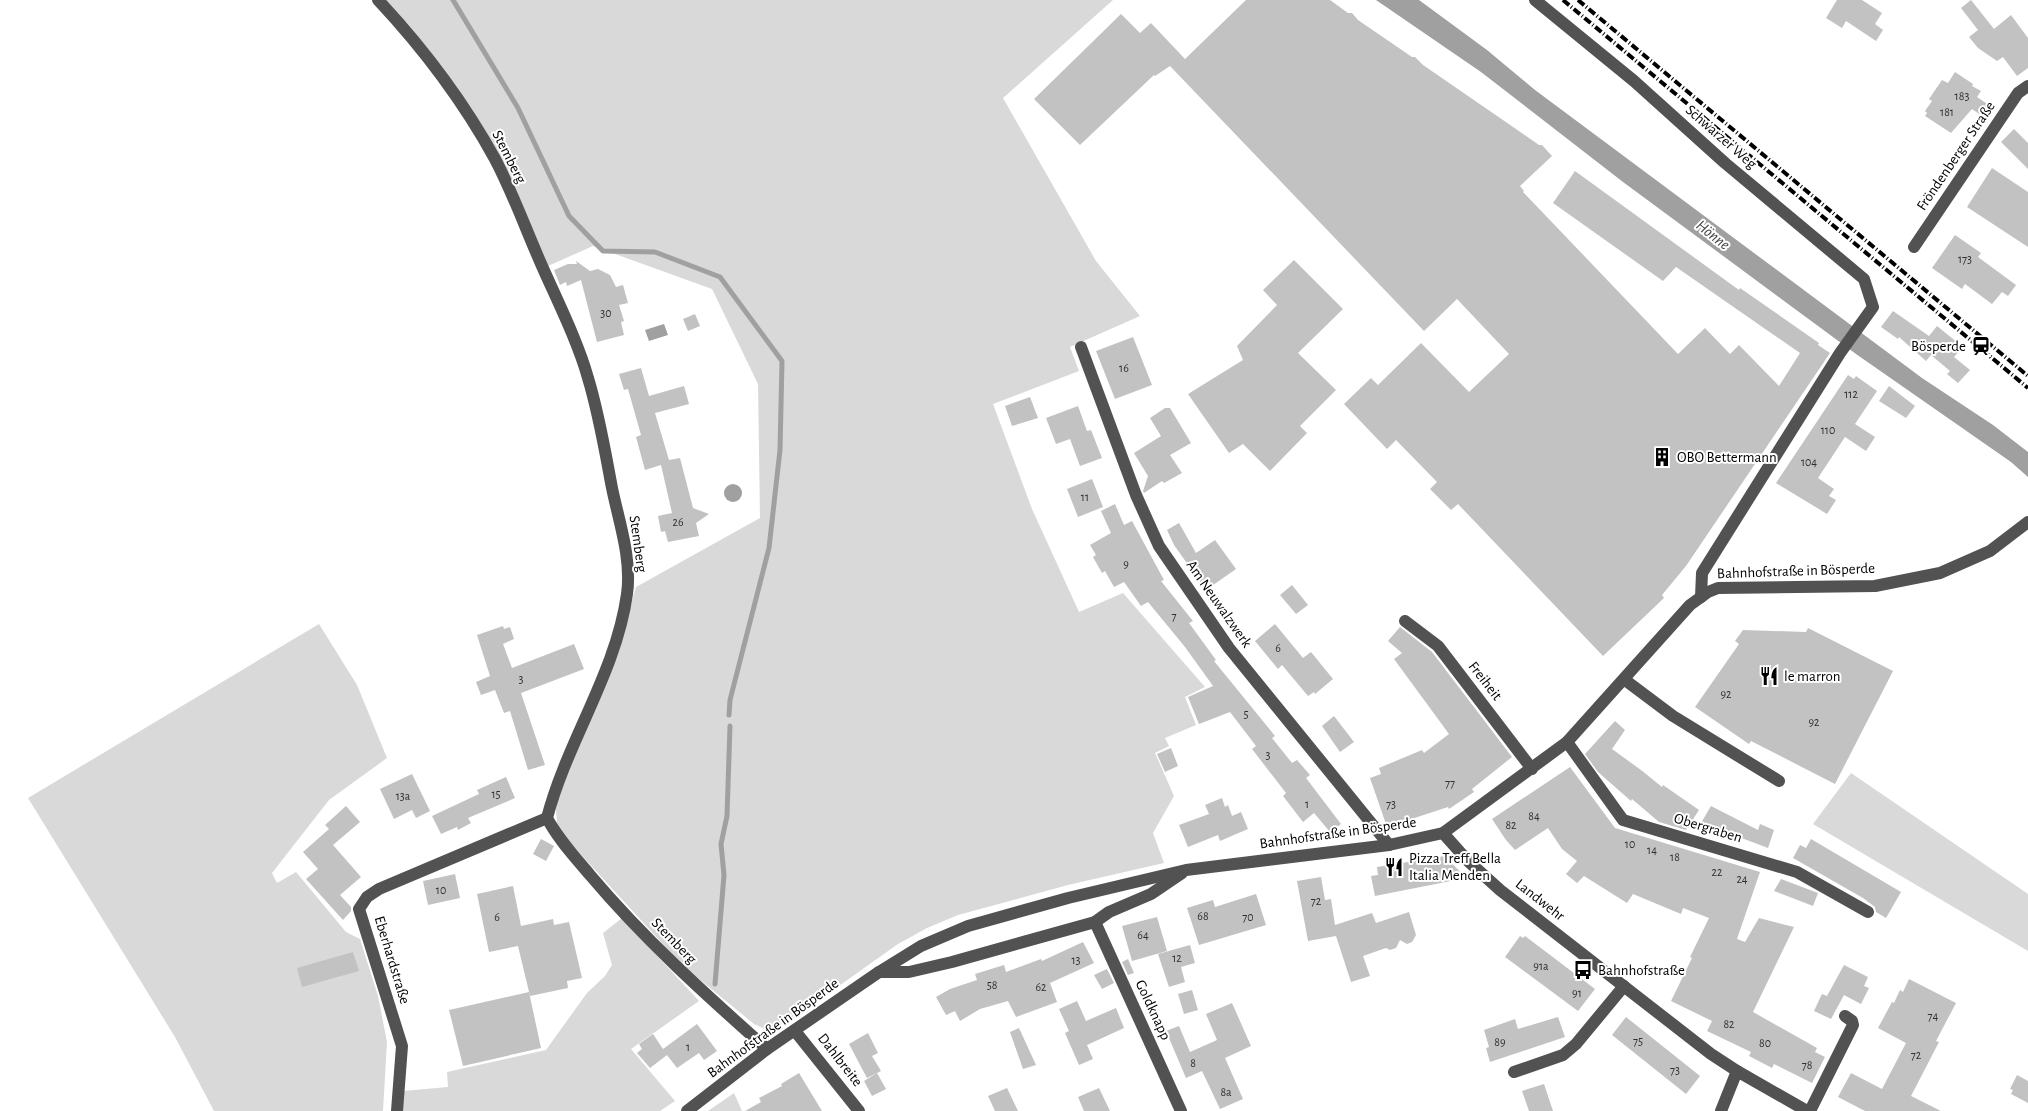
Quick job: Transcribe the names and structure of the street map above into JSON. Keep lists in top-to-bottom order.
{
  "streets": {
    "street": [
      "Schwarzer Weg",
      "Fröndenberger Straße",
      "Stemberg",
      "Bahnhofstraße in Bösperde",
      "Am Neuwalzwerk",
      "Freiheit",
      "Obergraben",
      "Landwehr",
      "Eberhardstraße",
      "Goldknapp",
      "Dahlbreite"
    ]
  },
  "crossings": [
    ["Schwarzer Weg", "Bahnhofstraße in Bösperde"],
    ["Stemberg", "Bahnhofstraße in Bösperde"],
    ["Stemberg", "Eberhardstraße"],
    ["Bahnhofstraße in Bösperde", "Am Neuwalzwerk"],
    ["Bahnhofstraße in Bösperde", "Freiheit"],
    ["Bahnhofstraße in Bösperde", "Obergraben"],
    ["Bahnhofstraße in Bösperde", "Landwehr"],
    ["Bahnhofstraße in Bösperde", "Goldknapp"],
    ["Bahnhofstraße in Bösperde", "Dahlbreite"]
  ],
  "water": ["Hönne"],
  "places": {
    "station": ["Bösperde"],
    "building": ["OBO Bettermann"],
    "restaurant": ["le marron", "Pizza Treff Bella Italia Menden"],
    "bus stop": ["Bahnhofstraße"]
  },
  "house_numbers": [
    "183",
    "181",
    "173",
    "30",
    "16",
    "112",
    "110",
    "104",
    "11",
    "26",
    "9",
    "7",
    "6",
    "3",
    "92",
    "5",
    "92",
    "3",
    "77",
    "15",
    "13a",
    "1",
    "73",
    "84",
    "82",
    "10",
    "14",
    "18",
    "22",
    "24",
    "10",
    "72",
    "68",
    "6",
    "70",
    "64",
    "12",
    "13",
    "91a",
    "58",
    "62",
    "91",
    "74",
    "82",
    "75",
    "89",
    "80",
    "1",
    "72",
    "8",
    "78",
    "73",
    "8a"
  ]
}
